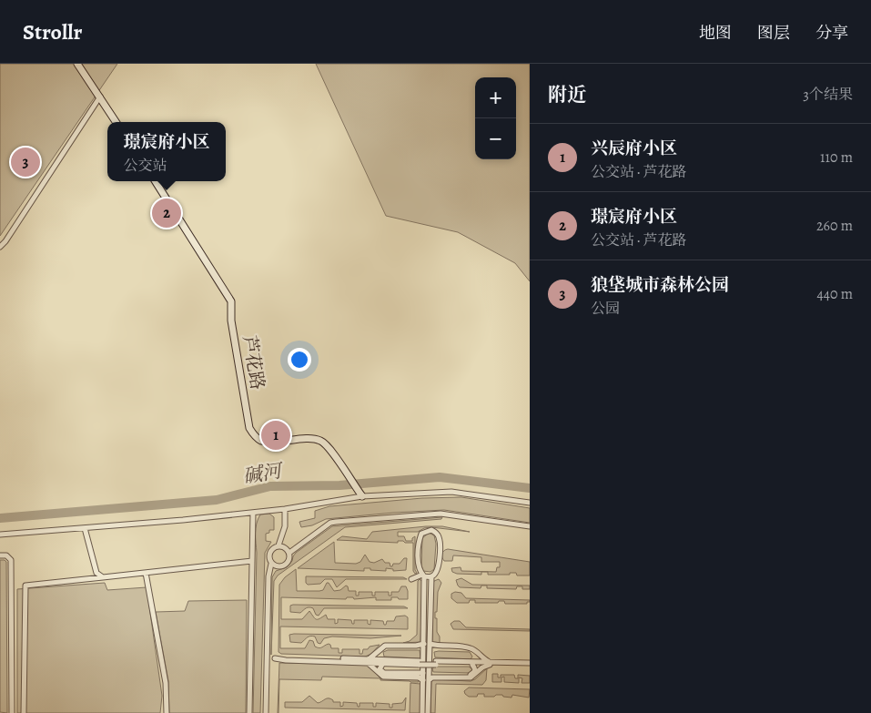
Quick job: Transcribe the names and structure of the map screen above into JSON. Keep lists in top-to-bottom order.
{
  "streets": {
    "street": ["芦花路"]
  },
  "water": ["碱河"],
  "page": {
    "header": "Strollr",
    "nav": ["地图", "图层", "分享"],
    "heading": ["附近", "3个结果"],
    "map_buttons": ["+", "−"],
    "popup": ["璟宸府小区", "公交站"],
    "list": [
      {
        "mark": "1",
        "name": "兴辰府小区",
        "note": "公交站 · 芦花路",
        "value": "110 m"
      },
      {
        "mark": "2",
        "name": "璟宸府小区",
        "note": "公交站 · 芦花路",
        "value": "260 m"
      },
      {
        "mark": "3",
        "name": "狼垡城市森林公园",
        "note": "公园",
        "value": "440 m"
      }
    ],
    "pins": ["3", "2", "1"]
  }
}
